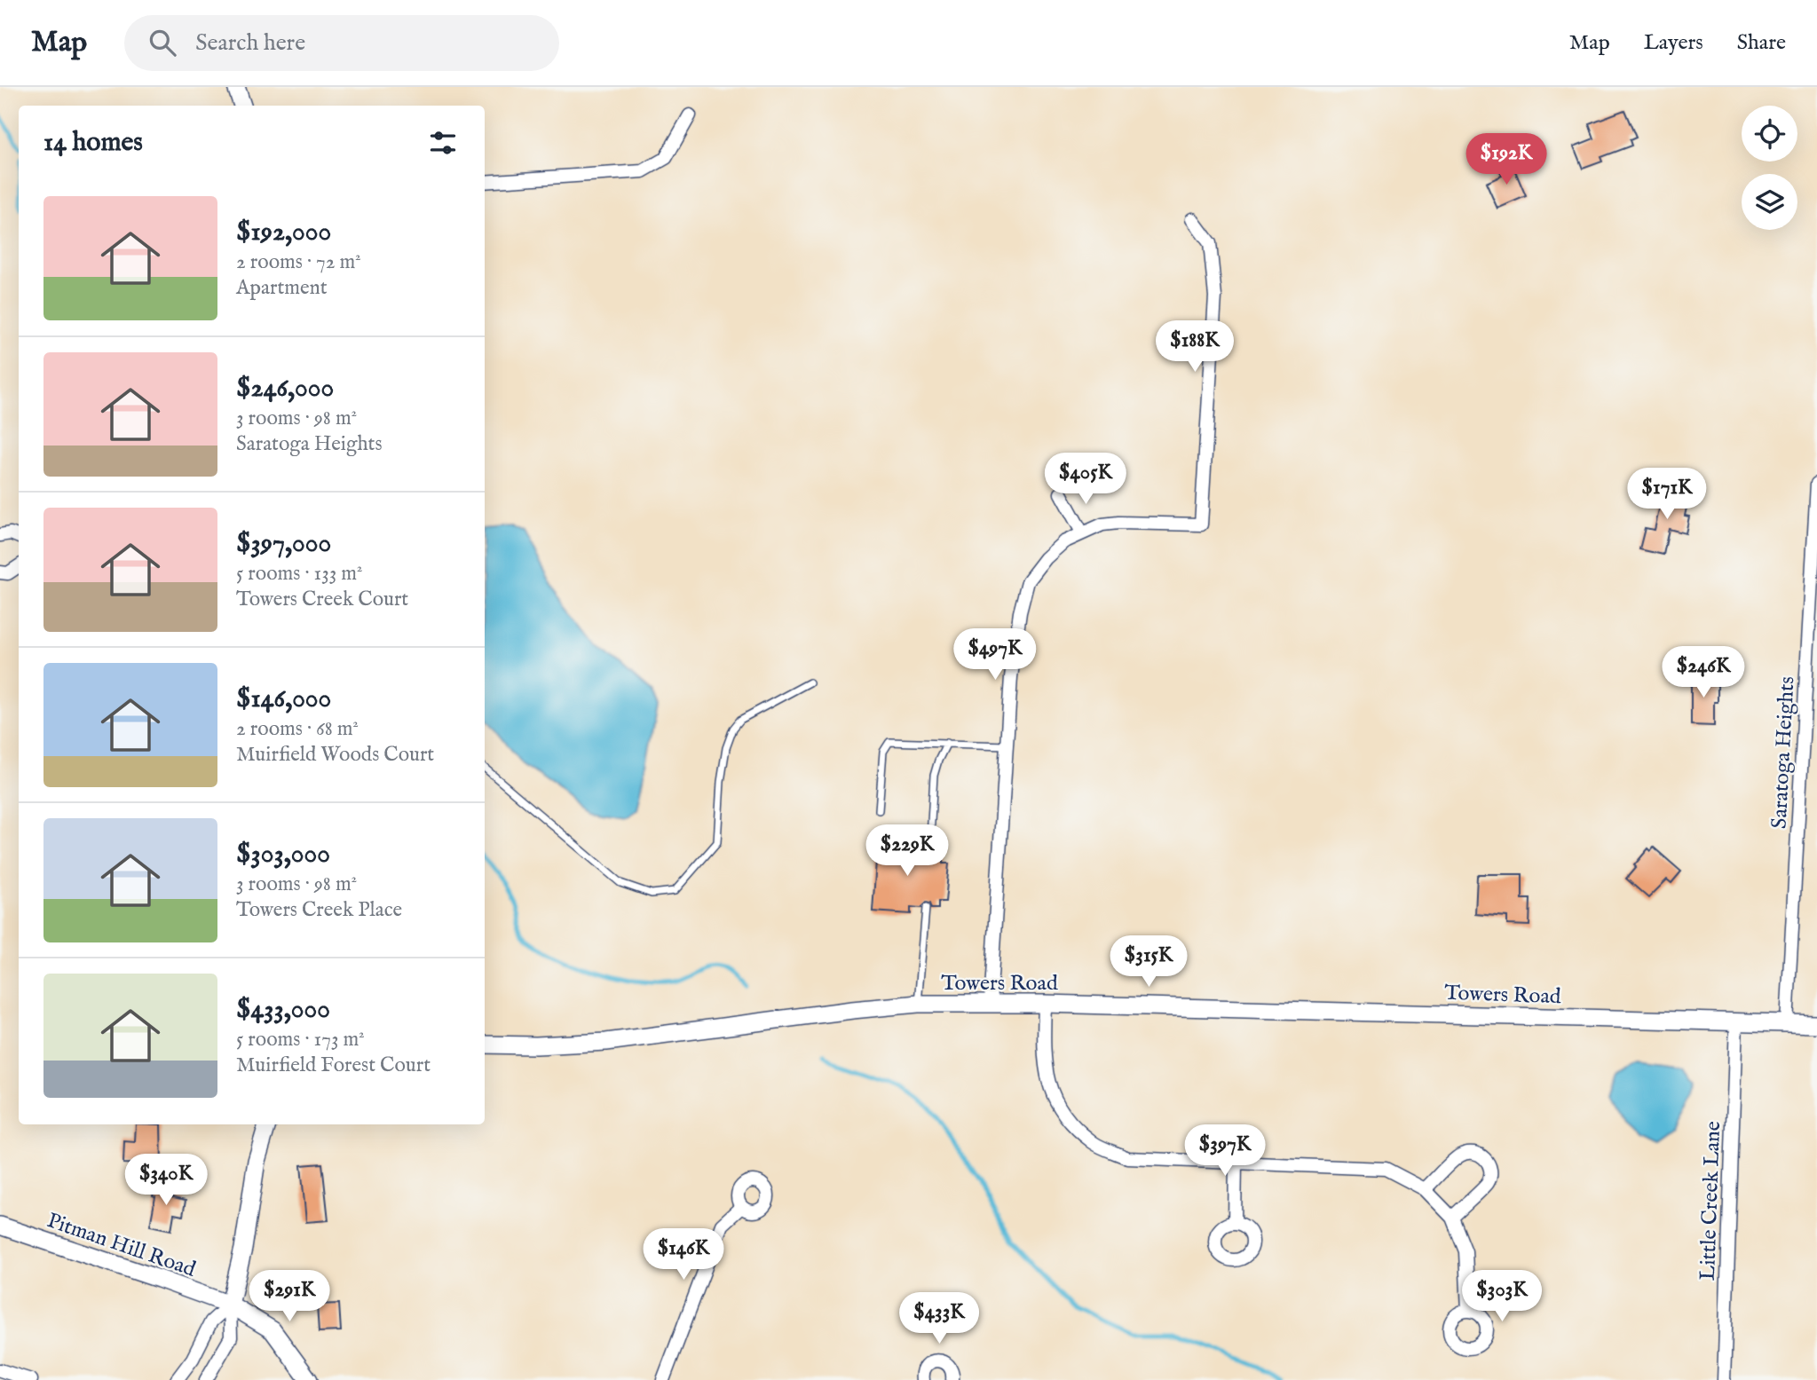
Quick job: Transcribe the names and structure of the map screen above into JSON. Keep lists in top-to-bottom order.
{
  "streets": {
    "main road": ["Towers Road", "Pitman Hill Road"],
    "street": ["Saratoga Heights", "Little Creek Lane"]
  },
  "crossings": [
    ["Saratoga Heights", "Towers Road"],
    ["Towers Road", "Little Creek Lane"]
  ],
  "page": {
    "header": "Map",
    "search": "Search here",
    "nav": ["Map", "Layers", "Share"],
    "heading": "14 homes",
    "price": [
      "$192K",
      "$188K",
      "$405K",
      "$171K",
      "$497K",
      "$246K",
      "$229K",
      "$315K",
      "$397K",
      "$340K",
      "$146K",
      "$291K",
      "$303K",
      "$433K"
    ],
    "list": [
      {
        "name": "$192,000",
        "note": "2 rooms · 72 m² · Apartment"
      },
      {
        "name": "$246,000",
        "note": "3 rooms · 98 m² · Saratoga Heights"
      },
      {
        "name": "$397,000",
        "note": "5 rooms · 133 m² · Towers Creek Court"
      },
      {
        "name": "$146,000",
        "note": "2 rooms · 68 m² · Muirfield Woods Court"
      },
      {
        "name": "$303,000",
        "note": "3 rooms · 98 m² · Towers Creek Place"
      },
      {
        "name": "$433,000",
        "note": "5 rooms · 173 m² · Muirfield Forest Court"
      }
    ]
  }
}
